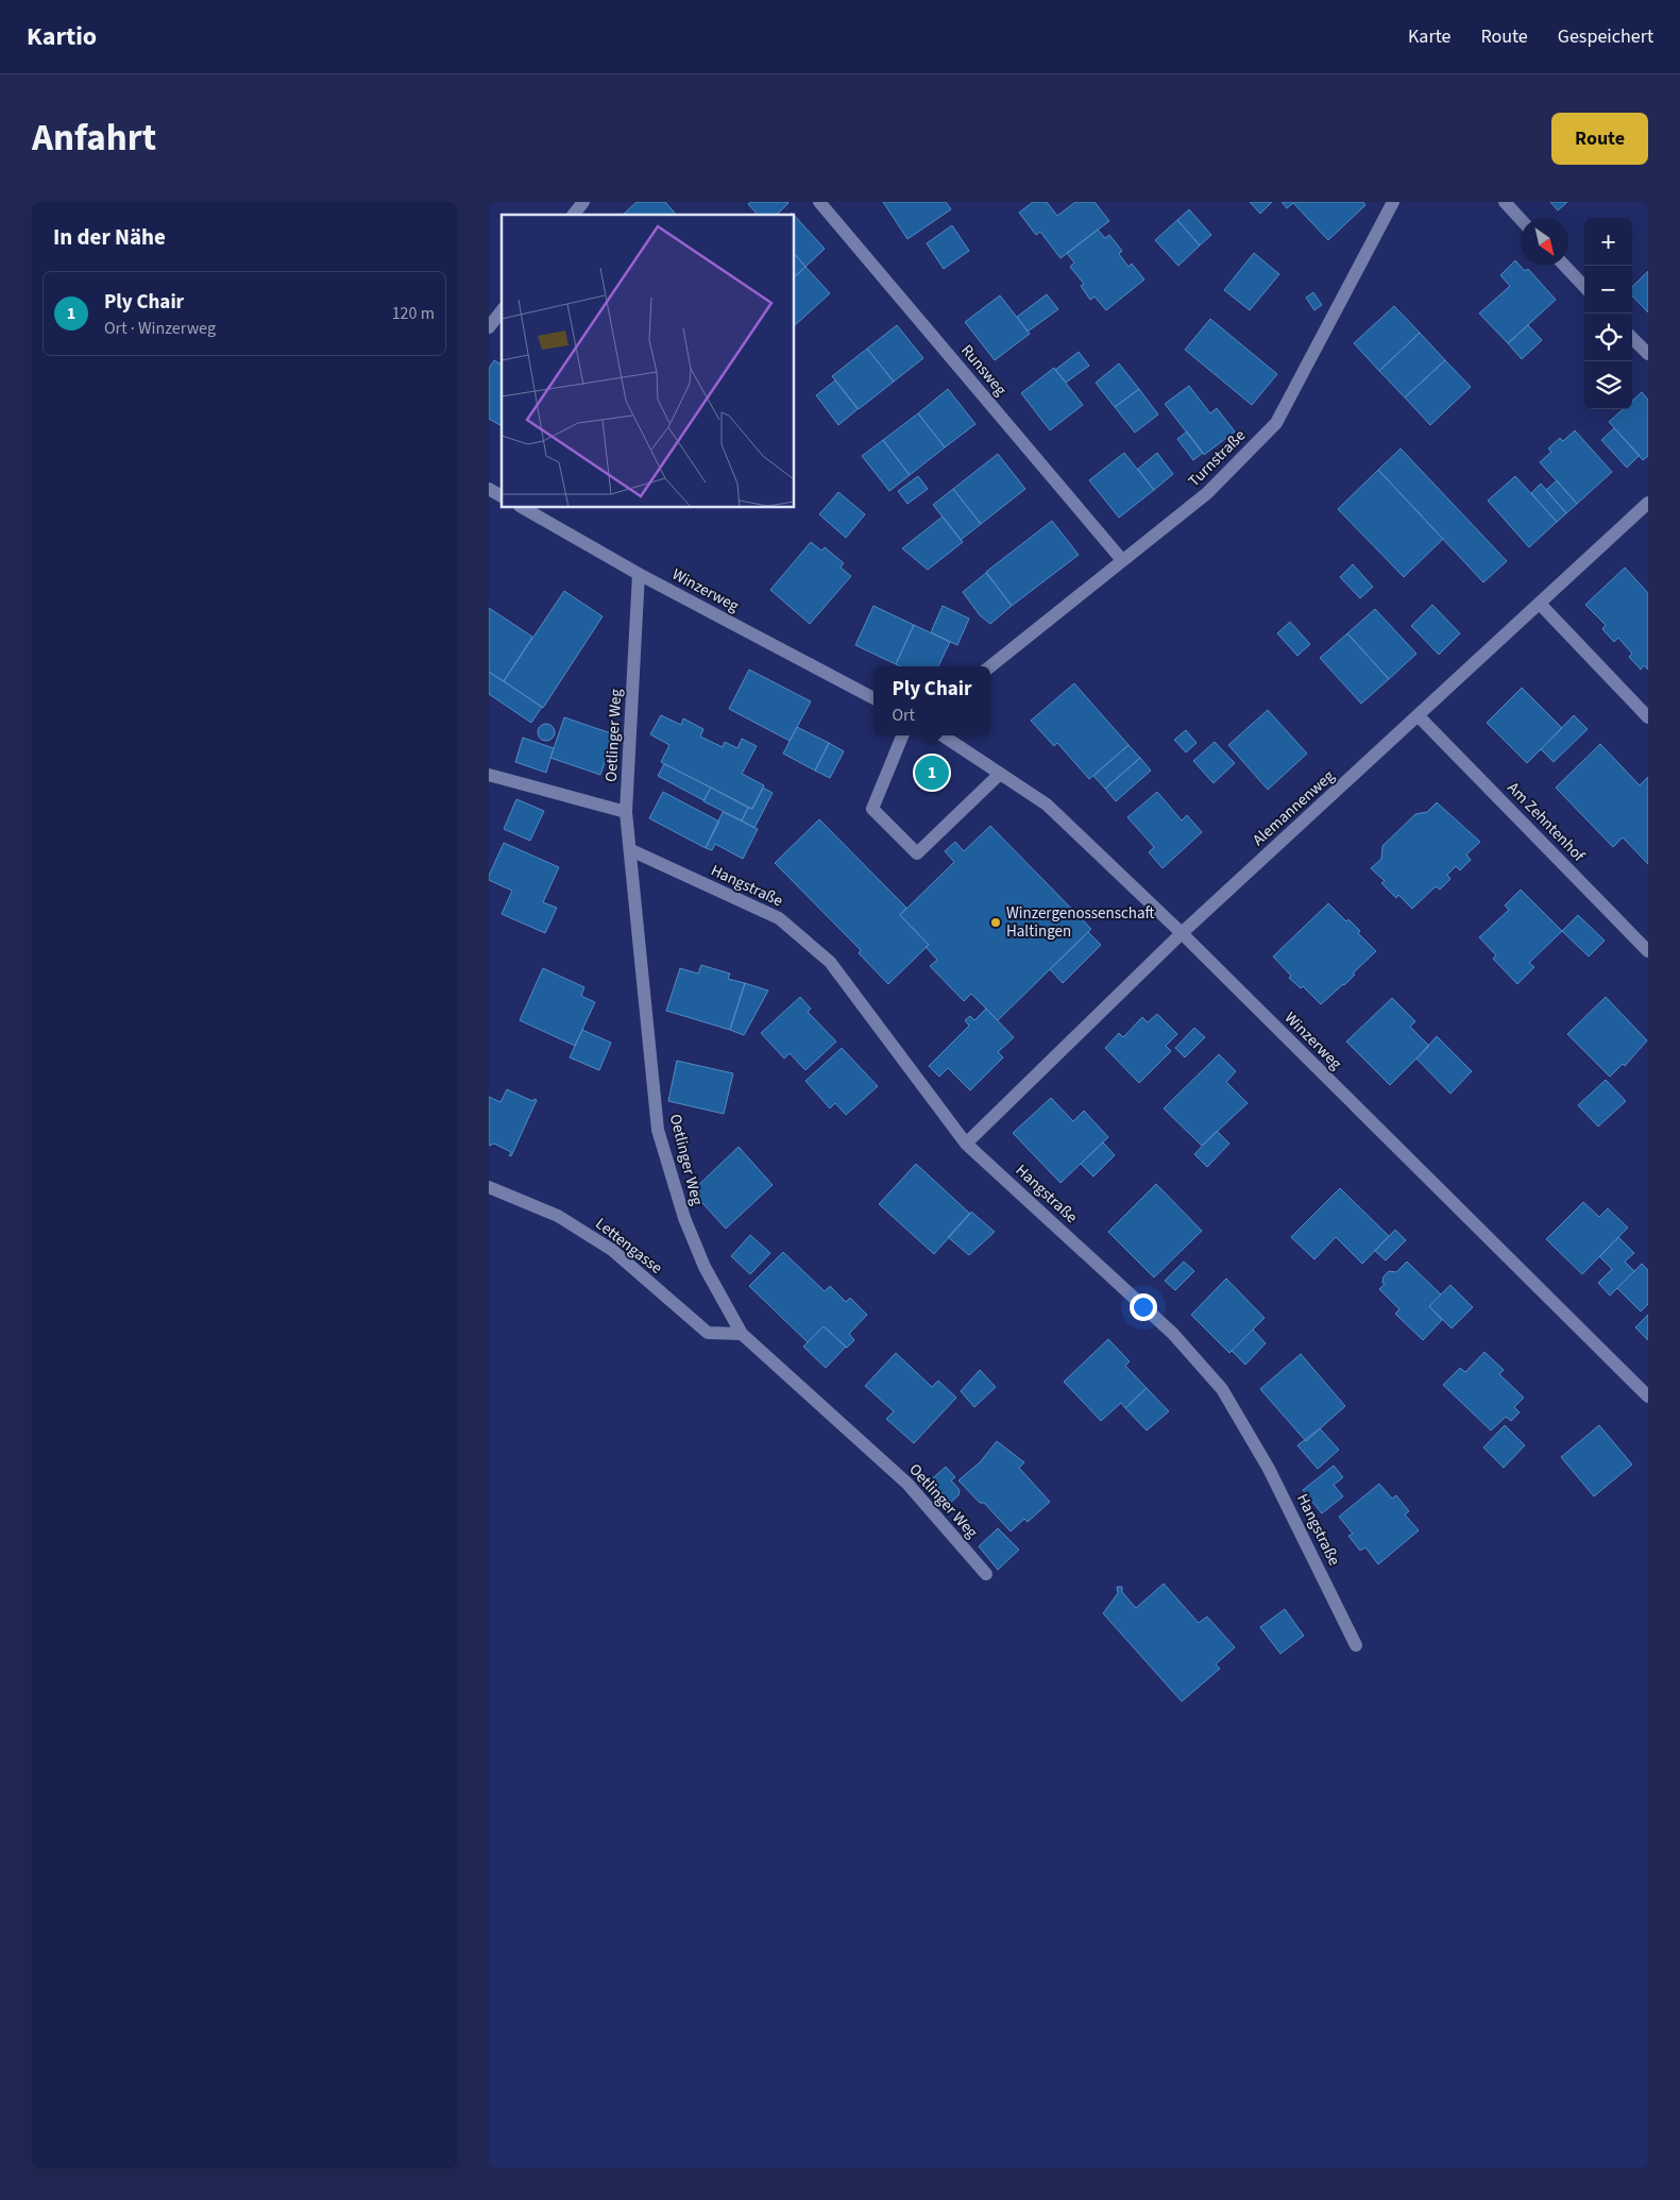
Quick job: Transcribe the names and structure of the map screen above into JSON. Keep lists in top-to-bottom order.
{
  "streets": {
    "street": [
      "Runsweg",
      "Turnstraße",
      "Winzerweg",
      "Oetlinger Weg",
      "Alemannenweg",
      "Am Zehntenhof",
      "Hangstraße",
      "Lettengasse"
    ]
  },
  "crossings": [
    ["Runsweg", "Turnstraße"],
    ["Winzerweg", "Oetlinger Weg"],
    ["Winzerweg", "Alemannenweg"],
    ["Oetlinger Weg", "Hangstraße"],
    ["Oetlinger Weg", "Lettengasse"],
    ["Alemannenweg", "Am Zehntenhof"],
    ["Alemannenweg", "Hangstraße"]
  ],
  "places": ["Winzergenossenschaft Haltingen"],
  "north": "bottom right",
  "page": {
    "header": "Kartio",
    "nav": ["Karte", "Route", "Gespeichert"],
    "title": "Anfahrt",
    "buttons": "Route",
    "heading": "In der Nähe",
    "map_buttons": ["+", "−"],
    "list": [
      {
        "mark": "1",
        "name": "Ply Chair",
        "note": "Ort · Winzerweg",
        "value": "120 m"
      }
    ],
    "popup": ["Ply Chair", "Ort"],
    "pins": "1"
  }
}
